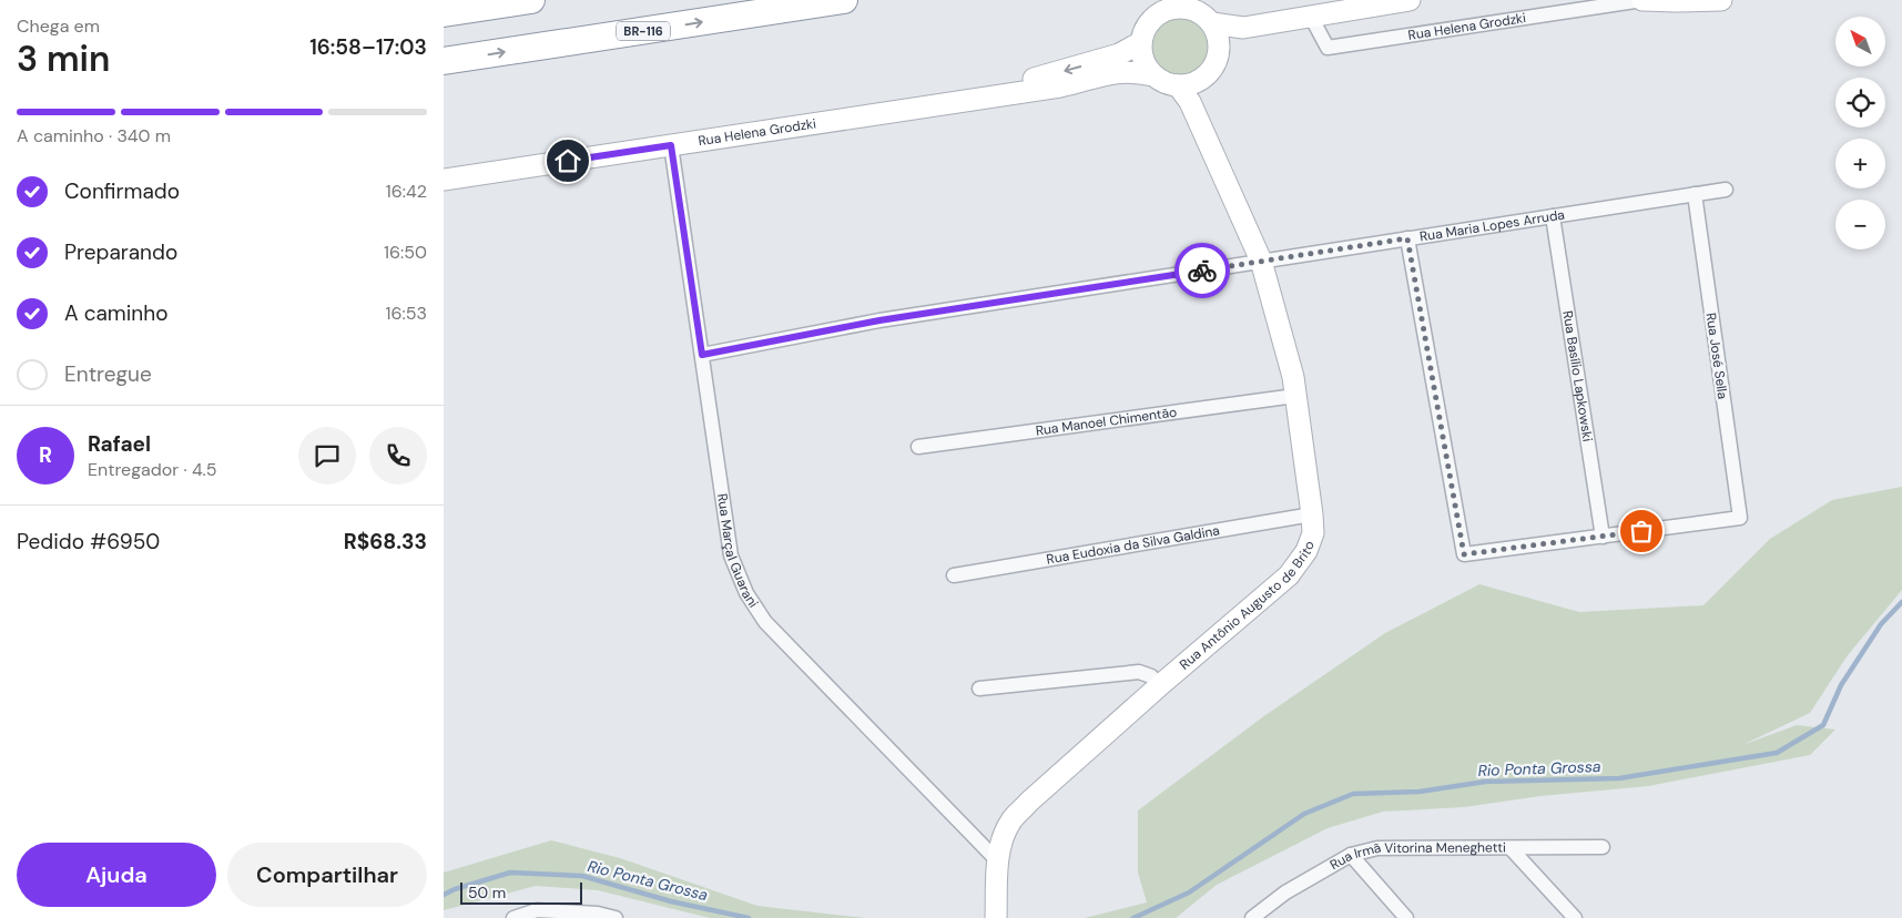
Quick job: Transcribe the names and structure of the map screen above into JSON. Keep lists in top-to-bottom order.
{
  "streets": {
    "highway": ["BR-116"],
    "street": [
      "Rua Helena Grodzki",
      "Rua Maria Lopes Arruda",
      "Rua José Sella",
      "Rua Basílio Lapkowski",
      "Rua Manoel Chimentão",
      "Rua Eudoxia da Silva Galdina",
      "Rua Marçal Guarani",
      "Rua Antônio Augusto de Brito",
      "Rua Irmã Vitorina Meneghetti"
    ]
  },
  "crossings": [
    ["Rua Helena Grodzki", "Rua Marçal Guarani"],
    ["Rua Helena Grodzki", "Rua Antônio Augusto de Brito"],
    ["Rua Maria Lopes Arruda", "Rua José Sella"],
    ["Rua Maria Lopes Arruda", "Rua Basílio Lapkowski"],
    ["Rua Maria Lopes Arruda", "Rua Marçal Guarani"],
    ["Rua Maria Lopes Arruda", "Rua Antônio Augusto de Brito"],
    ["Rua José Sella", "Rua Basílio Lapkowski"],
    ["Rua Manoel Chimentão", "Rua Antônio Augusto de Brito"],
    ["Rua Eudoxia da Silva Galdina", "Rua Antônio Augusto de Brito"],
    ["Rua Marçal Guarani", "Rua Antônio Augusto de Brito"]
  ],
  "water": ["Rio Ponta Grossa"],
  "scale_bar": "50 m",
  "north": "top left",
  "page": {
    "heading": ["3 min", "Chega em", "16:58–17:03"],
    "panel": [
      "Rafael",
      "Entregador · 4.5",
      "Pedido #6950",
      "R$68.33"
    ],
    "map_buttons": ["+", "−"],
    "bar": "A caminho · 340 m",
    "list": [
      ["Confirmado", "16:42"],
      ["Preparando", "16:50"],
      ["A caminho", "16:53"],
      "Entregue"
    ],
    "round": "R",
    "buttons": ["Ajuda", "Compartilhar"],
    "scale": "50 m"
  }
}
